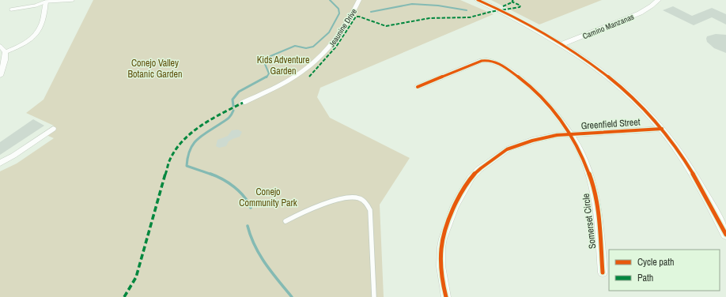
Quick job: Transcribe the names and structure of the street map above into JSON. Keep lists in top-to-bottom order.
{
  "streets": {
    "street": [
      "Camino Manzanas",
      "Jeaunine Drive",
      "Greenfield Street",
      "Somerset Circle"
    ]
  },
  "crossings": [
    ["Greenfield Street", "Somerset Circle"]
  ],
  "parks": ["Kids Adventure Garden", "Conejo Valley Botanic Garden", "Conejo Community Park"],
  "legend": ["Cycle path", "Path"]
}
